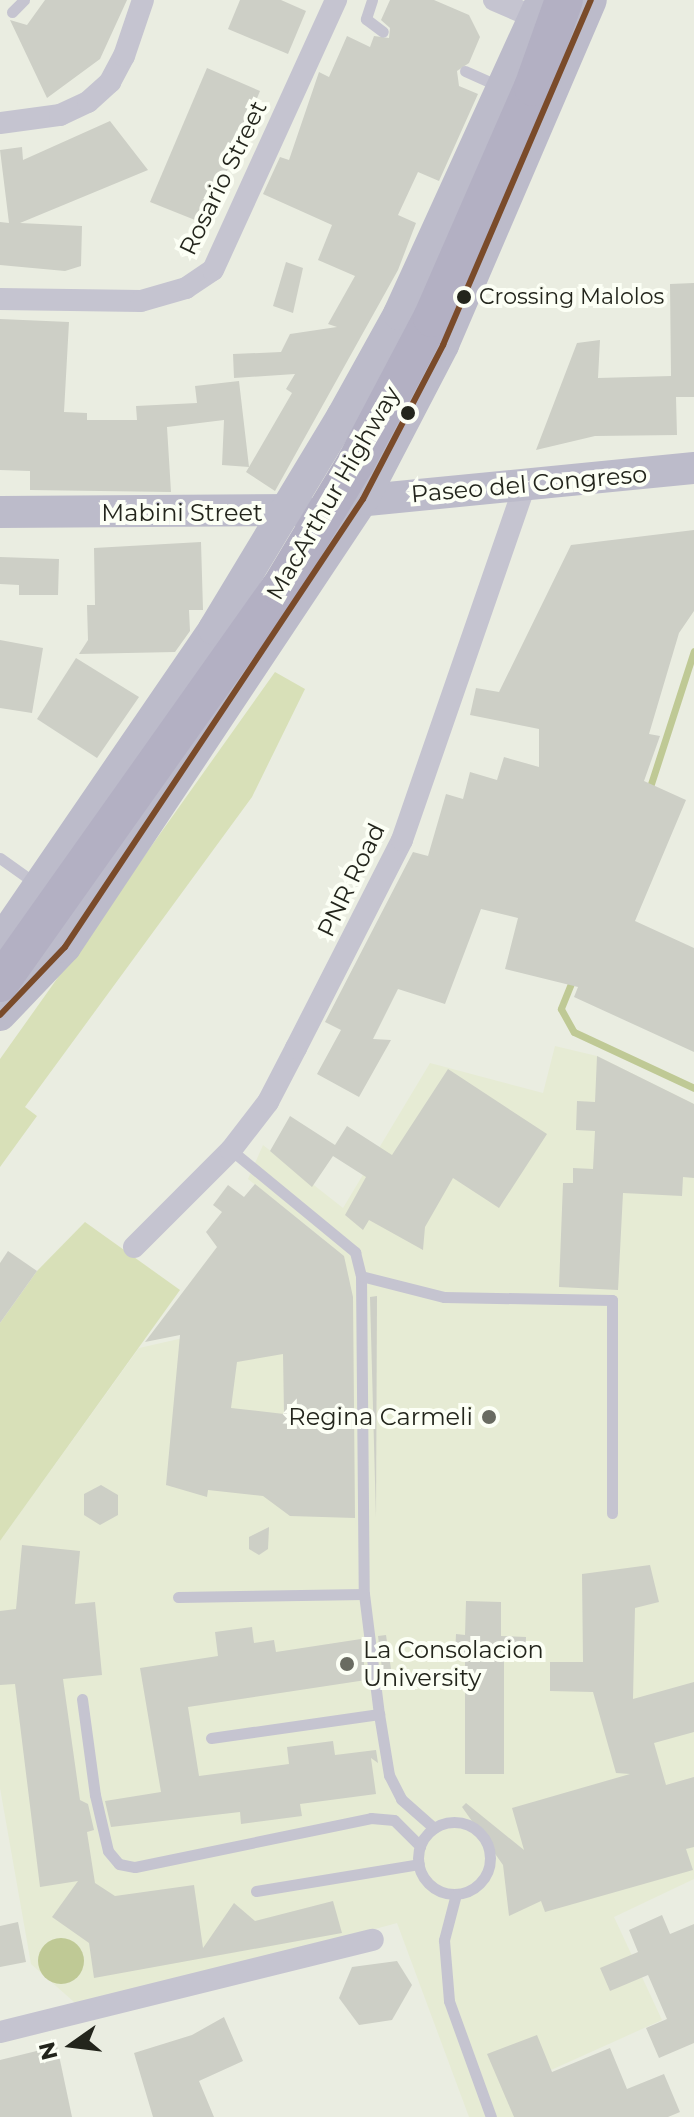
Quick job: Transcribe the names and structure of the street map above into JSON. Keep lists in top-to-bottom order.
{
  "streets": {
    "highway": ["MacArthur Highway"],
    "main road": ["Paseo del Congreso", "Mabini Street"],
    "street": ["Rosario Street", "PNR Road"]
  },
  "crossings": [
    ["Paseo del Congreso", "MacArthur Highway"],
    ["Paseo del Congreso", "Mabini Street"],
    ["Paseo del Congreso", "PNR Road"],
    ["MacArthur Highway", "Mabini Street"]
  ],
  "places": ["Crossing Malolos", "Regina Carmeli", "La Consolacion University"],
  "north": "left"
}
